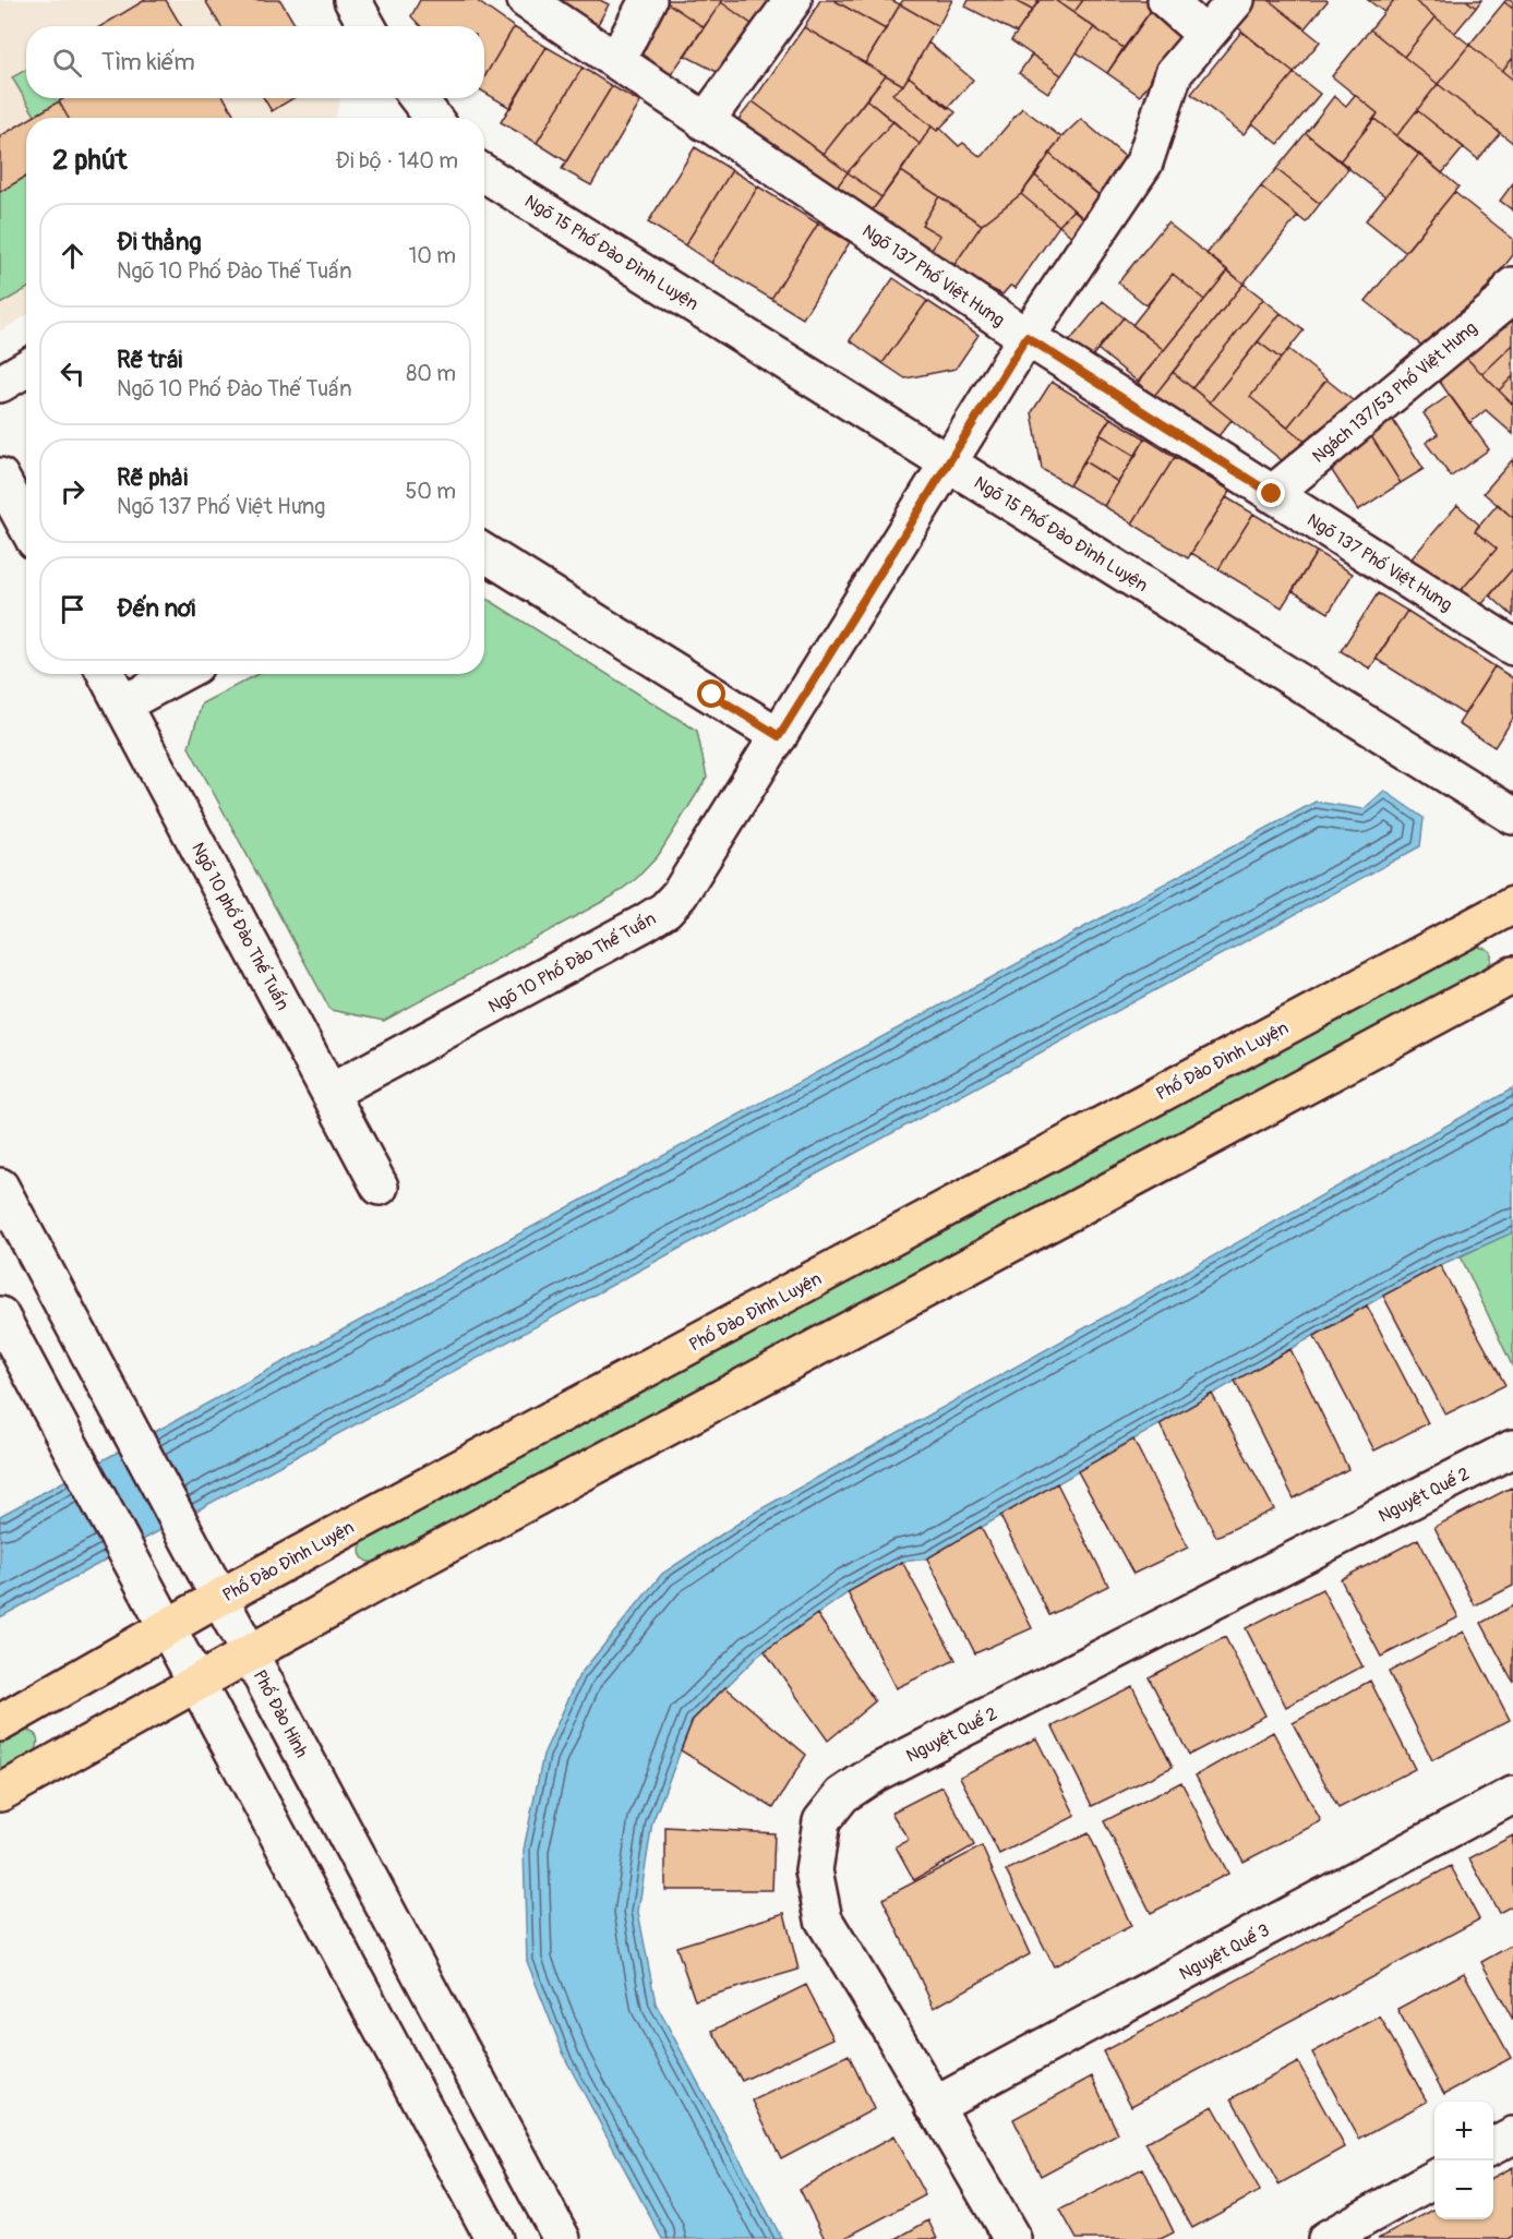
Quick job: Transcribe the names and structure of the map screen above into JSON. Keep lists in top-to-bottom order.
{
  "streets": {
    "main road": ["Phố Đào Đình Luyện"],
    "street": [
      "Ngõ 15 Phố Đào Đình Luyện",
      "Ngõ 137 Phố Việt Hưng",
      "Ngách 137/53 Phố Việt Hưng",
      "Ngõ 10 phố Đào Thế Tuấn",
      "Ngõ 10 Phố Đào Thế Tuấn",
      "Nguyệt Quế 2",
      "Phố Đào Hinh",
      "Nguyệt Quế 3"
    ]
  },
  "crossings": [
    ["Ngõ 15 Phố Đào Đình Luyện", "Ngõ 10 Phố Đào Thế Tuấn"],
    ["Ngõ 137 Phố Việt Hưng", "Ngách 137/53 Phố Việt Hưng"],
    ["Ngõ 137 Phố Việt Hưng", "Ngõ 10 Phố Đào Thế Tuấn"],
    ["Ngõ 10 phố Đào Thế Tuấn", "Ngõ 10 Phố Đào Thế Tuấn"],
    ["Phố Đào Đình Luyện", "Phố Đào Hinh"],
    ["Nguyệt Quế 2", "Nguyệt Quế 3"]
  ],
  "page": {
    "search": "Tìm kiếm",
    "heading": ["2 phút", "Đi bộ · 140 m"],
    "list": [
      ["Đi thẳng", "Ngõ 10 Phố Đào Thế Tuấn", "10 m"],
      ["Rẽ trái", "Ngõ 10 Phố Đào Thế Tuấn", "80 m"],
      ["Rẽ phải", "Ngõ 137 Phố Việt Hưng", "50 m"],
      "Đến nơi"
    ],
    "map_buttons": ["+", "−"]
  }
}
